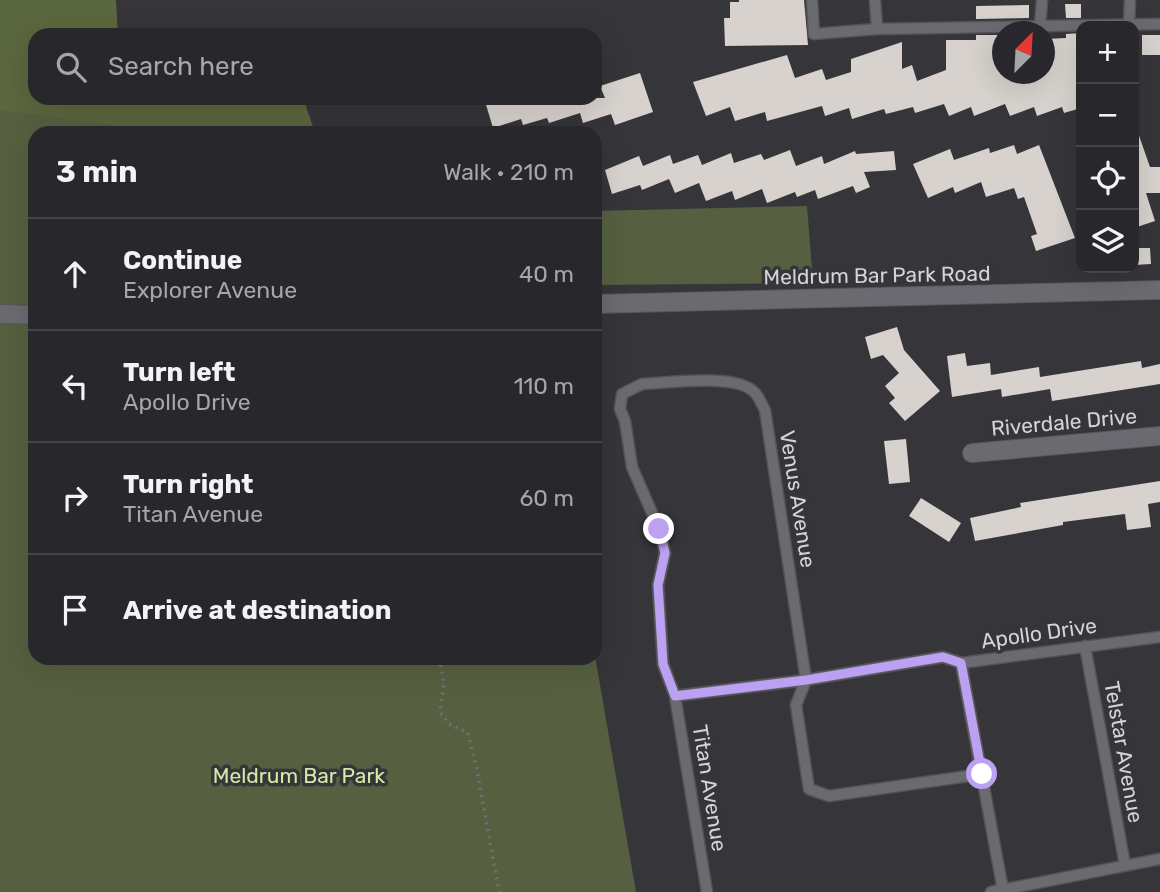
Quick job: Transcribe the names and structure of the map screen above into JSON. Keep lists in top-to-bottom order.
{
  "streets": {
    "street": ["Meldrum Bar Park Road", "Riverdale Drive"],
    "lane": [
      "Venus Avenue",
      "Apollo Drive",
      "Telstar Avenue",
      "Titan Avenue"
    ]
  },
  "crossings": [
    ["Venus Avenue", "Apollo Drive"],
    ["Venus Avenue", "Titan Avenue"],
    ["Apollo Drive", "Telstar Avenue"],
    ["Apollo Drive", "Titan Avenue"]
  ],
  "parks": ["Meldrum Bar Park"],
  "north": "top right",
  "page": {
    "map_buttons": ["+", "−"],
    "search": "Search here",
    "heading": ["3 min", "Walk · 210 m"],
    "list": [
      ["Continue", "Explorer Avenue", "40 m"],
      ["Turn left", "Apollo Drive", "110 m"],
      ["Turn right", "Titan Avenue", "60 m"],
      "Arrive at destination"
    ]
  }
}
